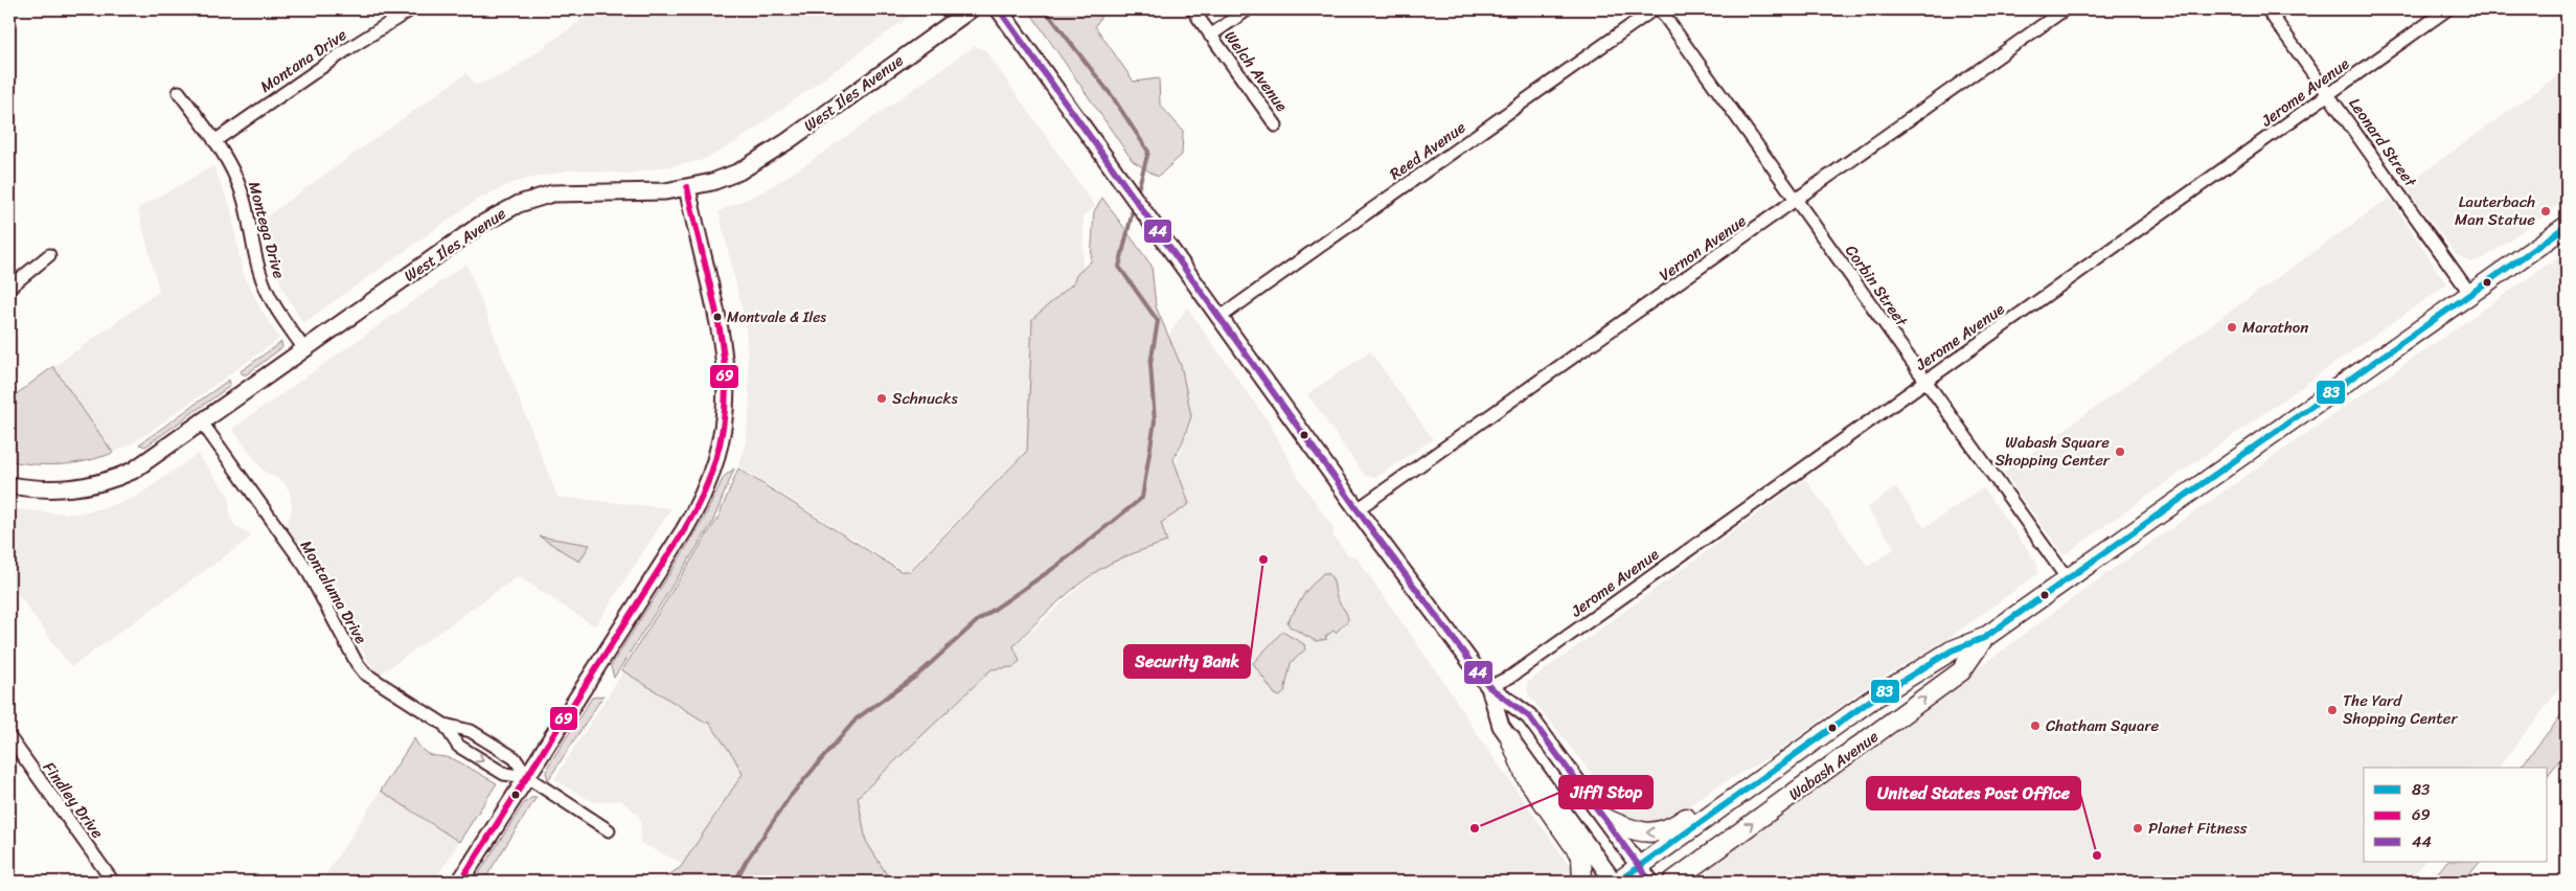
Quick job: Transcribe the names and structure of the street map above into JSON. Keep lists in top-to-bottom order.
{
  "streets": {
    "main road": ["Wabash Avenue"],
    "street": [
      "Montana Drive",
      "Welch Avenue",
      "Jerome Avenue",
      "West Iles Avenue",
      "Leonard Street",
      "Reed Avenue",
      "Montega Drive",
      "Vernon Avenue",
      "Corbin Street",
      "Montaluma Drive",
      "Findley Drive"
    ]
  },
  "crossings": [
    ["Montana Drive", "Montega Drive"],
    ["Jerome Avenue", "Leonard Street"],
    ["Jerome Avenue", "Corbin Street"],
    ["West Iles Avenue", "Montega Drive"],
    ["West Iles Avenue", "Montaluma Drive"],
    ["Leonard Street", "Wabash Avenue"],
    ["Vernon Avenue", "Corbin Street"],
    ["Corbin Street", "Wabash Avenue"]
  ],
  "places": [
    "Lauterbach Man Statue",
    "Montvale & Iles",
    "Marathon",
    "Schnucks",
    "Wabash Square Shopping Center",
    "Security Bank",
    "The Yard Shopping Center",
    "Chatham Square",
    "Jiffi Stop",
    "Planet Fitness",
    "United States Post Office"
  ],
  "lines": ["transit line 44", "transit line 69", "transit line 83"],
  "legend": ["83", "69", "44"]
}
